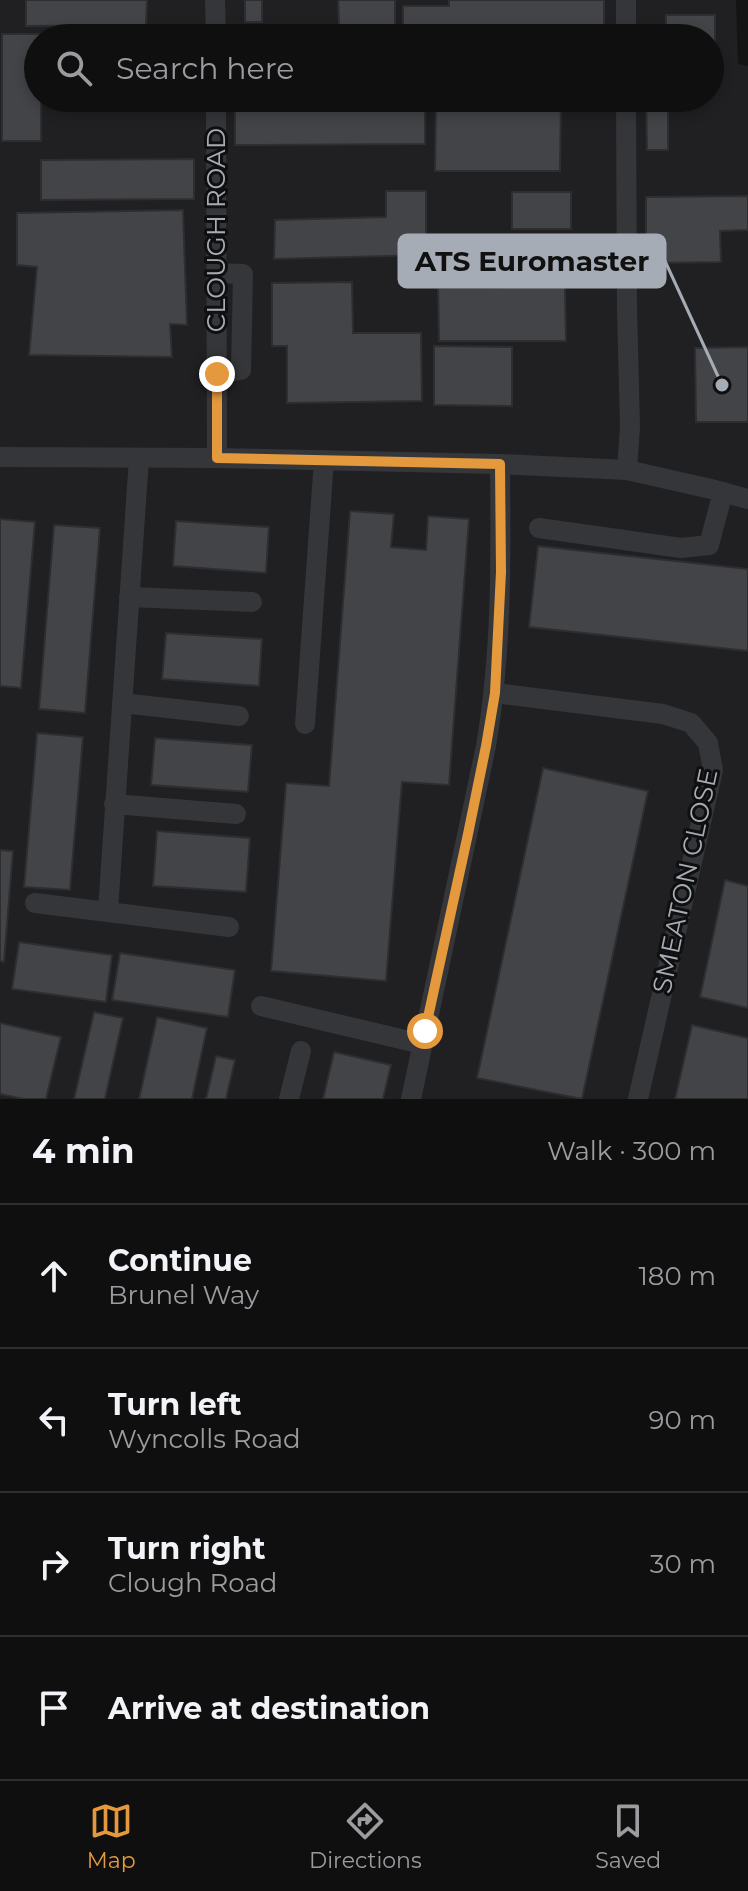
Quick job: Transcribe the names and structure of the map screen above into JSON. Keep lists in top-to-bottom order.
{
  "streets": {
    "street": ["CLOUGH ROAD", "SMEATON CLOSE"]
  },
  "places": ["ATS Euromaster"],
  "page": {
    "search": "Search here",
    "heading": ["4 min", "Walk · 300 m"],
    "list": [
      ["Continue", "Brunel Way", "180 m"],
      ["Turn left", "Wyncolls Road", "90 m"],
      ["Turn right", "Clough Road", "30 m"],
      "Arrive at destination"
    ],
    "nav": ["Map", "Directions", "Saved"]
  }
}
